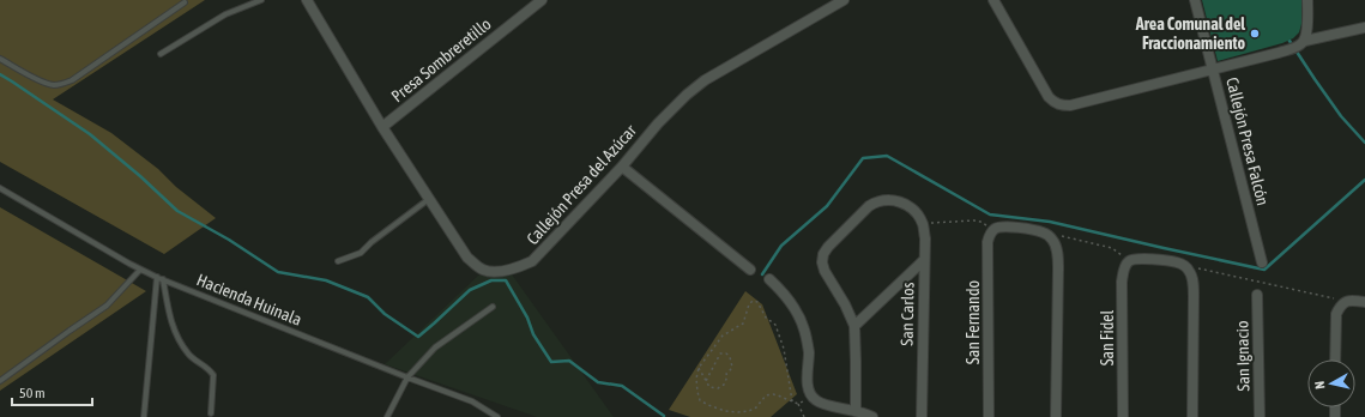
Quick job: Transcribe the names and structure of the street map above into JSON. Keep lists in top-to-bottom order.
{
  "streets": {
    "street": [
      "Presa Sombreretillo",
      "Callejón Presa Falcón",
      "Callejón Presa del Azúcar",
      "San Carlos",
      "San Fernando",
      "San Fidel",
      "San Ignacio"
    ],
    "lane": ["Hacienda Huinala"]
  },
  "crossings": [
    ["Presa Sombreretillo", "Callejón Presa del Azúcar"]
  ],
  "places": ["Area Comunal del Fraccionamiento"],
  "scale_bar": "50 m",
  "north": "left"
}
